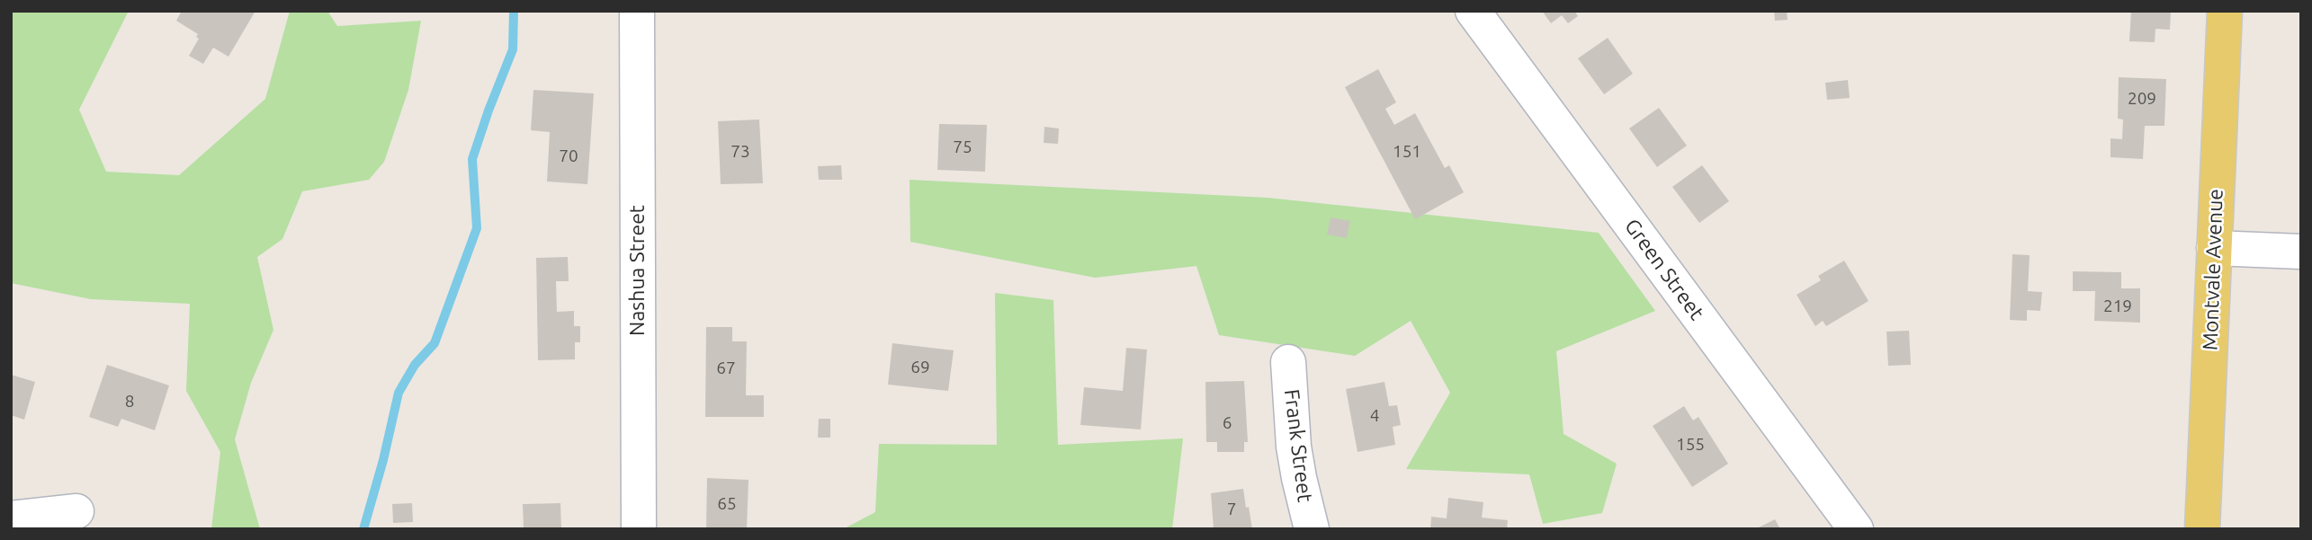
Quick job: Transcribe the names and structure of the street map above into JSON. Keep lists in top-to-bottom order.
{
  "streets": {
    "main road": ["Montvale Avenue"],
    "street": ["Green Street", "Nashua Street", "Frank Street"]
  },
  "house_numbers": [
    "209",
    "75",
    "73",
    "151",
    "70",
    "219",
    "69",
    "67",
    "8",
    "4",
    "6",
    "155",
    "65",
    "7"
  ]
}
